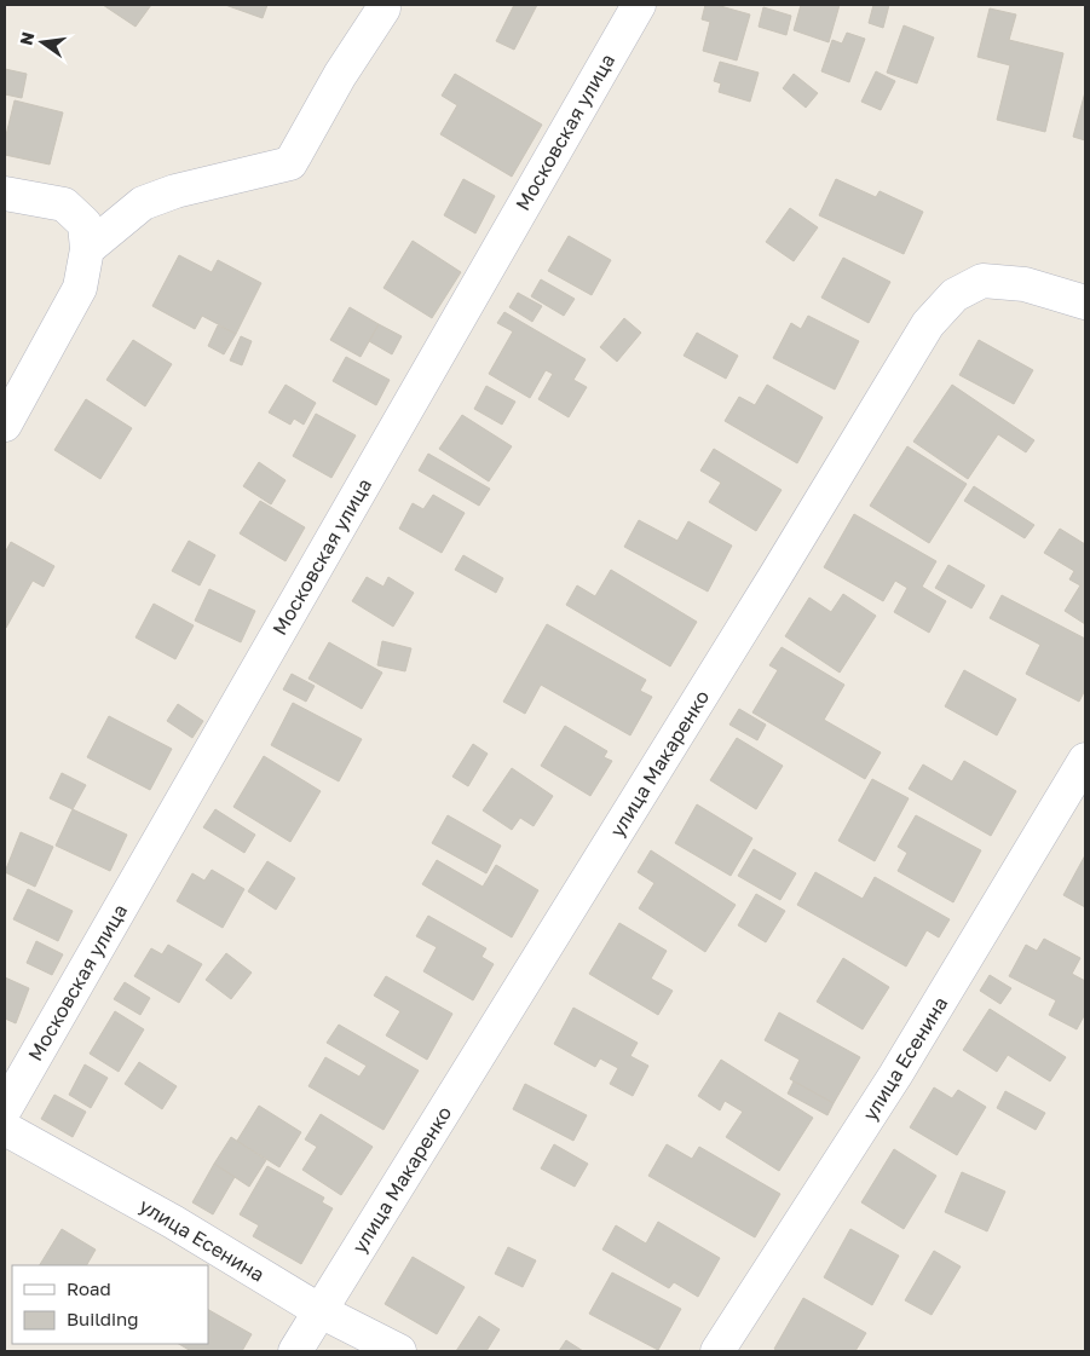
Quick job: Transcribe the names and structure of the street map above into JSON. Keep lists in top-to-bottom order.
{
  "streets": {
    "street": ["Московская улица", "улица Макаренко", "улица Есенина"]
  },
  "crossings": [
    ["улица Макаренко", "улица Есенина"]
  ],
  "legend": ["Road", "Building"],
  "north": "left"
}
